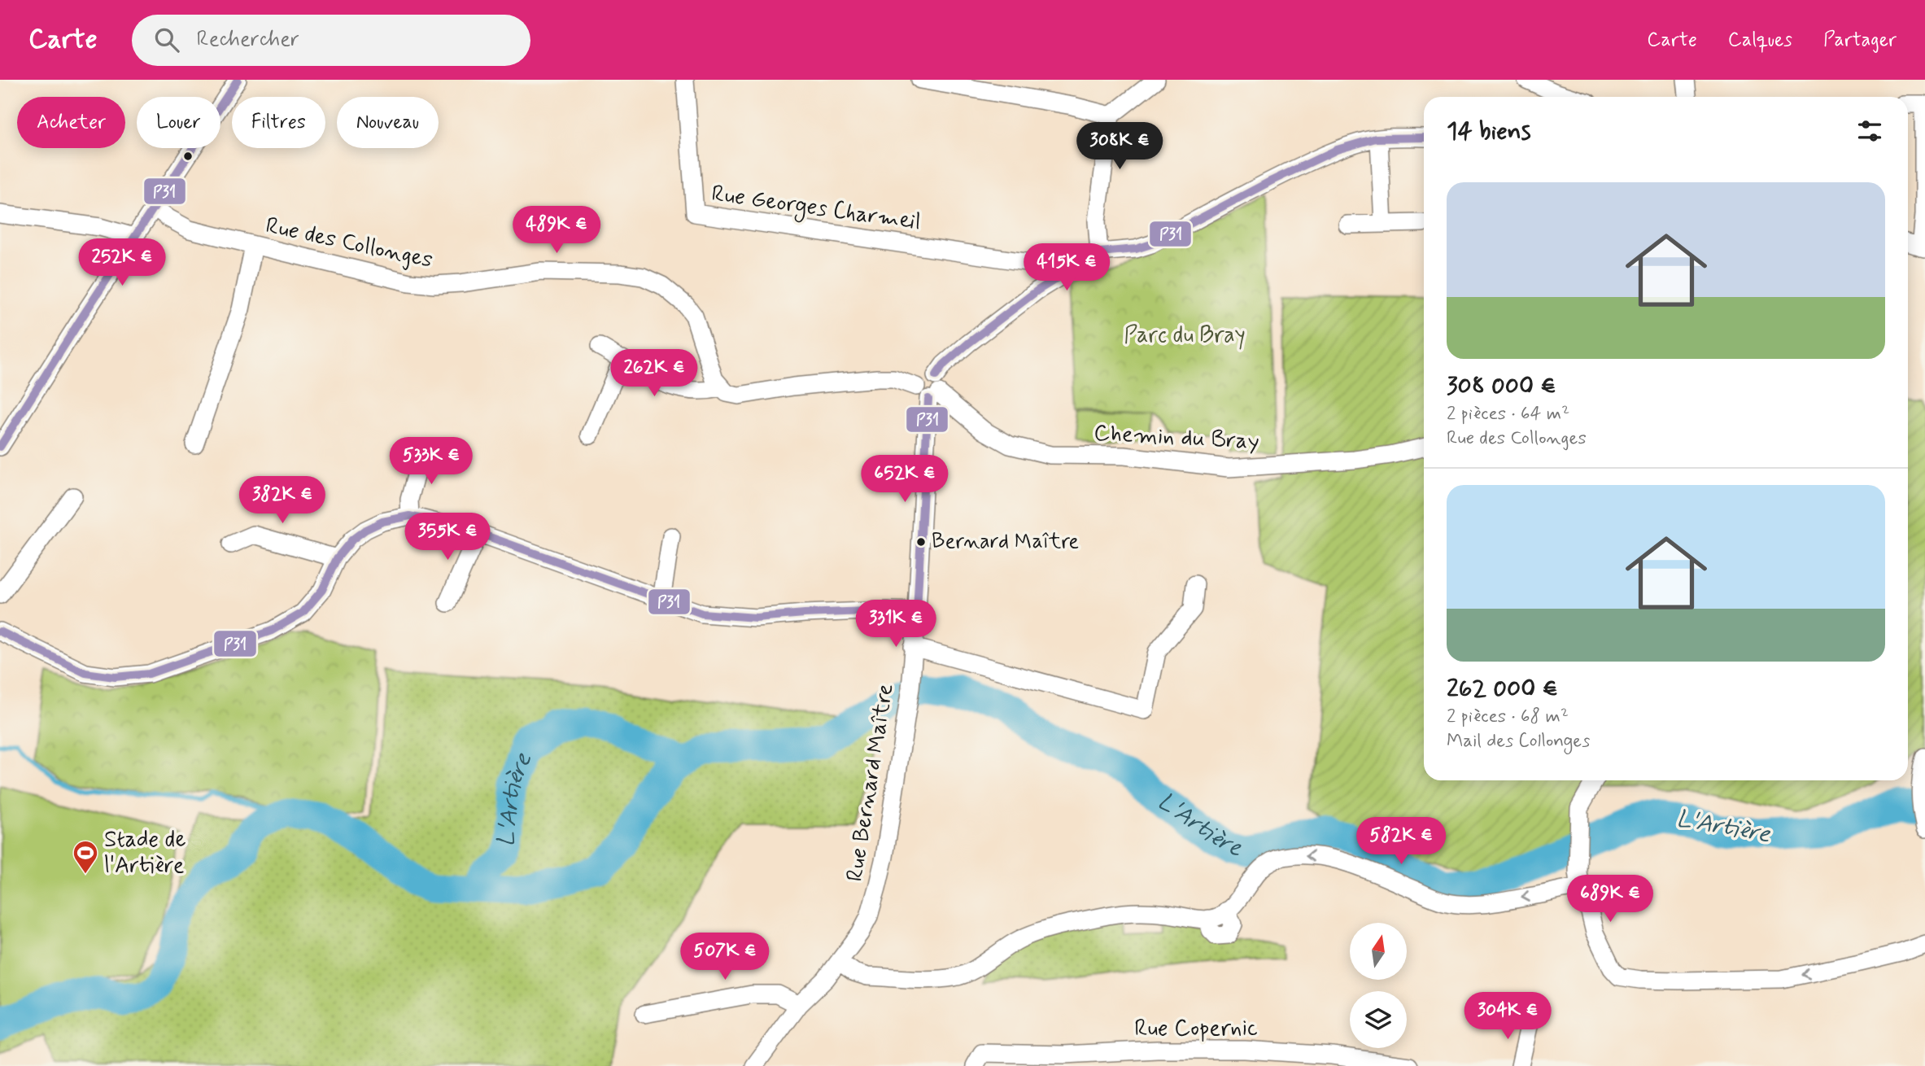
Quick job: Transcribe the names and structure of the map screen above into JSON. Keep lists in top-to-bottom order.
{
  "streets": {
    "street": [
      "Rue Georges Charmeil",
      "Rue des Collonges",
      "Chemin du Bray",
      "Rue Bernard Maître",
      "Rue Copernic"
    ]
  },
  "crossings": [
    ["Chemin du Bray", "Rue Bernard Maître"]
  ],
  "water": ["L'Artière"],
  "parks": ["Parc du Bray"],
  "places": {
    "other": ["Bernard Maître"],
    "sports": ["Stade de l'Artière"]
  },
  "lines": ["transit line P31"],
  "north": "top",
  "page": {
    "header": "Carte",
    "search": "Rechercher",
    "nav": ["Carte", "Calques", "Partager"],
    "chip": [
      "Acheter",
      "Louer",
      "Filtres",
      "Nouveau"
    ],
    "heading": "14 biens",
    "price": [
      "308K €",
      "489K €",
      "252K €",
      "415K €",
      "262K €",
      "533K €",
      "652K €",
      "382K €",
      "355K €",
      "331K €",
      "582K €",
      "689K €",
      "507K €",
      "304K €"
    ],
    "list": [
      {
        "name": "308 000 €",
        "note": "2 pièces · 64 m² · Rue des Collonges"
      },
      {
        "name": "262 000 €",
        "note": "2 pièces · 68 m² · Mail des Collonges"
      }
    ]
  }
}
